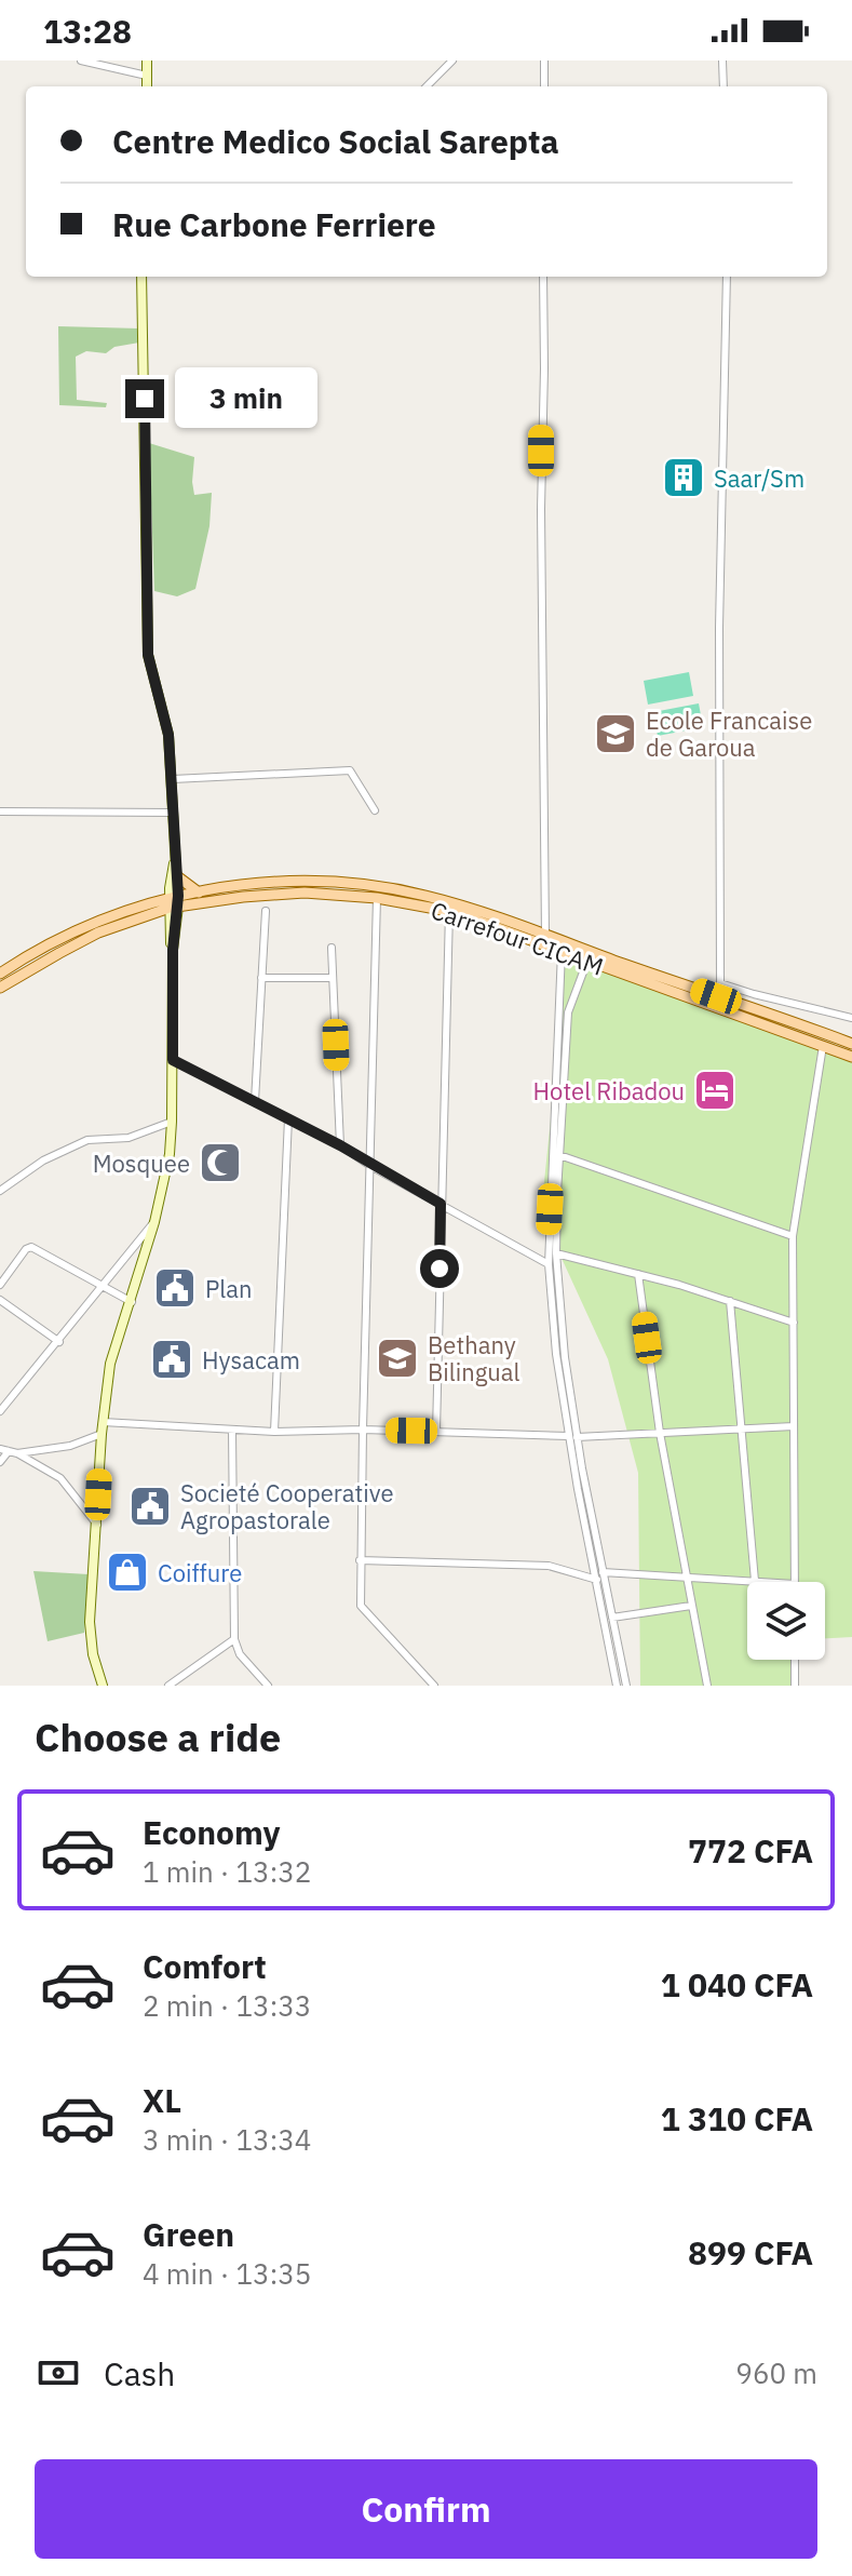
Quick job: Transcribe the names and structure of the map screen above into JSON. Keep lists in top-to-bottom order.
{
  "streets": {
    "main road": ["Carrefour CICAM"]
  },
  "places": {
    "building": ["Saar/Sm"],
    "school or university": ["Ecole Francaise de Garoua", "Bethany Bilingual"],
    "hotel": ["Hotel Ribadou"],
    "mosque": ["Mosquee"],
    "public building": ["Plan", "Hysacam", "Societé Cooperative Agropastorale"],
    "shop": ["Coiffure"]
  },
  "page": {
    "status": "13:28",
    "banner": ["Centre Medico Social Sarepta", "Rue Carbone Ferriere"],
    "bubble": "3 min",
    "heading": "Choose a ride",
    "list": [
      {
        "name": "Economy",
        "note": "1 min · 13:32",
        "value": "772 CFA"
      },
      {
        "name": "Comfort",
        "note": "2 min · 13:33",
        "value": "1 040 CFA"
      },
      {
        "name": "XL",
        "note": "3 min · 13:34",
        "value": "1 310 CFA"
      },
      {
        "name": "Green",
        "note": "4 min · 13:35",
        "value": "899 CFA"
      }
    ],
    "pay": ["Cash", "960 m"],
    "buttons": "Confirm"
  }
}
